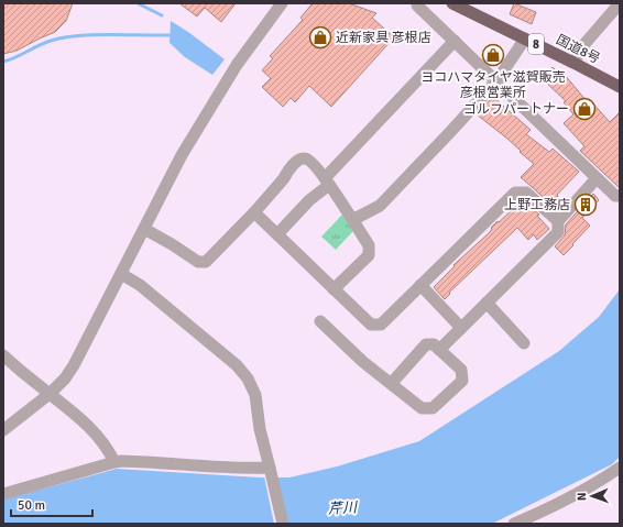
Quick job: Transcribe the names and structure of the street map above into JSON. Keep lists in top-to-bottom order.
{
  "streets": {
    "highway": ["8", "国道8号"]
  },
  "water": ["芹川"],
  "places": {
    "shop": ["近新家具 彦根店", "ヨコハマタイヤ滋賀販売 彦根営業所", "ゴルフパートナー"],
    "building": ["上野工務店"]
  },
  "scale_bar": "50 m",
  "north": "left"
}
